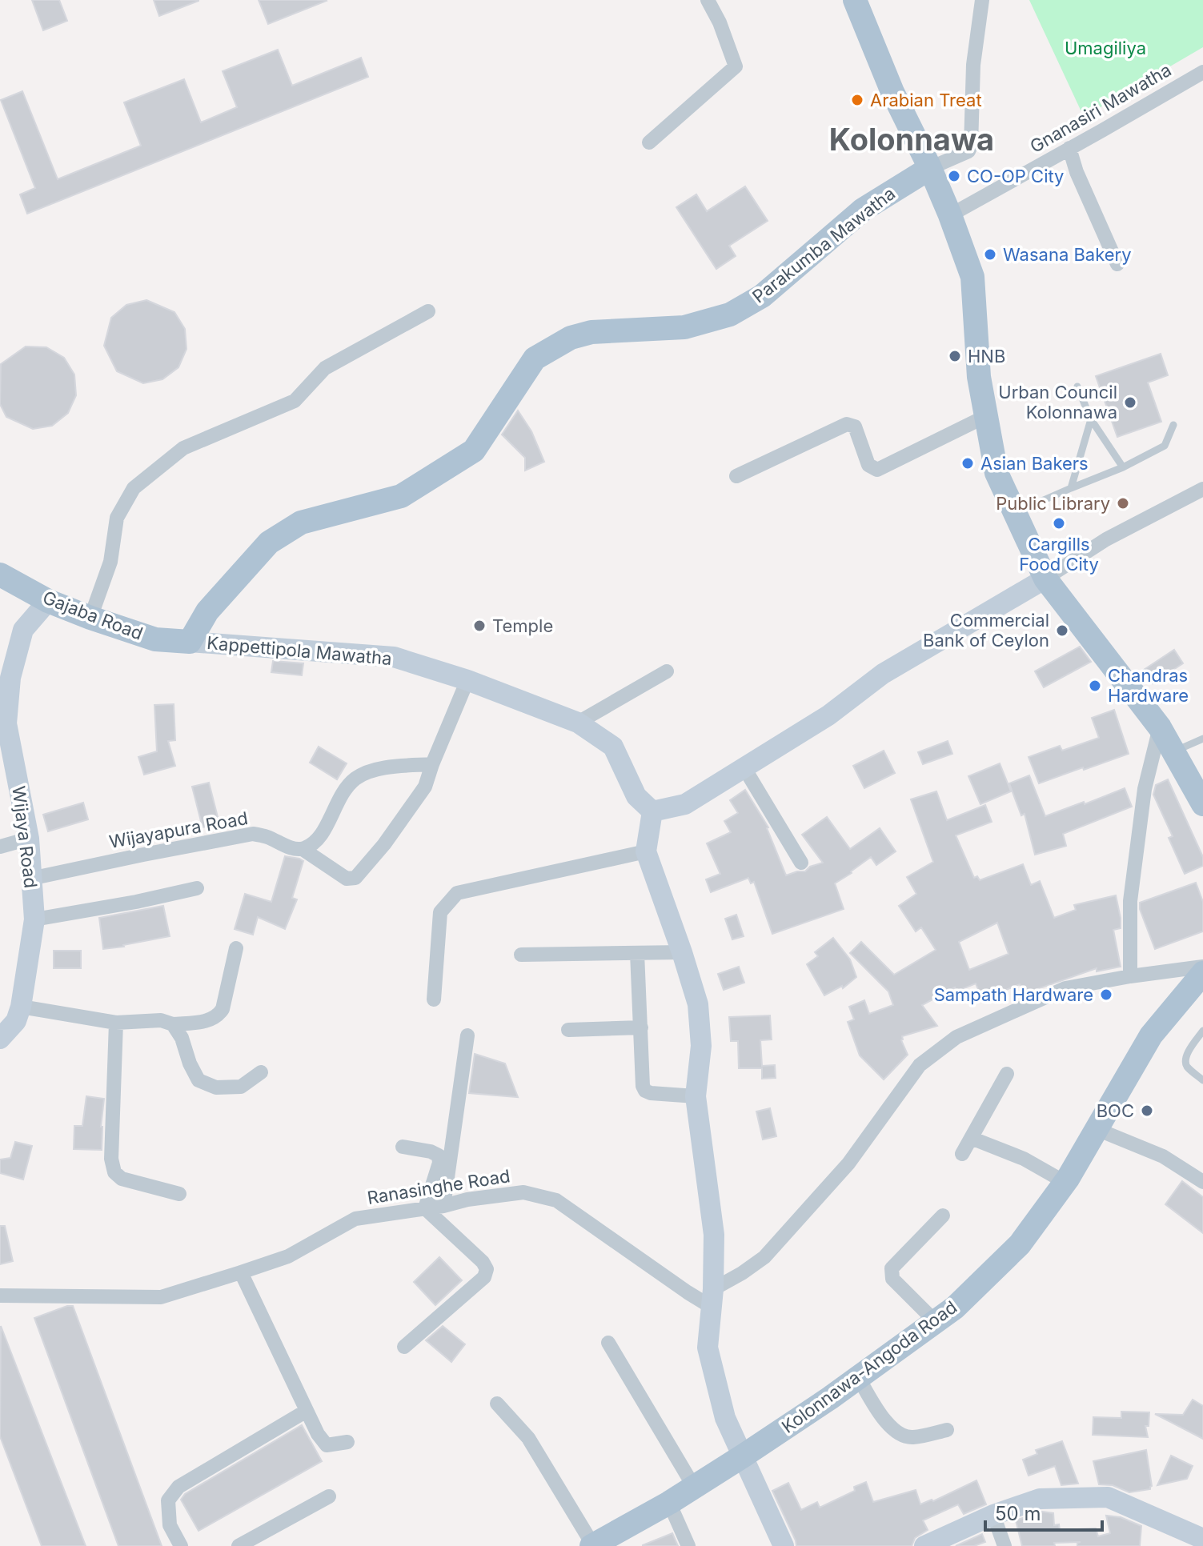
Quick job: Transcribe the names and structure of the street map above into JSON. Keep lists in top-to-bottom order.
{
  "streets": {
    "main road": ["Parakumba Mawatha", "Gajaba Road", "Kolonnawa-Angoda Road"],
    "street": [
      "Gnanasiri Mawatha",
      "Kappettipola Mawatha",
      "Wijayapura Road",
      "Wijaya Road",
      "Ranasinghe Road"
    ]
  },
  "crossings": [
    ["Parakumba Mawatha", "Gajaba Road"],
    ["Parakumba Mawatha", "Kappettipola Mawatha"],
    ["Gajaba Road", "Kappettipola Mawatha"],
    ["Gajaba Road", "Wijaya Road"],
    ["Wijayapura Road", "Wijaya Road"]
  ],
  "districts": ["Kolonnawa"],
  "parks": ["Umagiliya"],
  "places": [
    "Arabian Treat",
    "CO-OP City",
    "Wasana Bakery",
    "HNB",
    "Urban Council Kolonnawa",
    "Asian Bakers",
    "Public Library",
    "Cargills Food City",
    "Temple",
    "Commercial Bank of Ceylon",
    "Chandras Hardware",
    "Sampath Hardware",
    "BOC"
  ],
  "scale_bar": "50 m"
}
